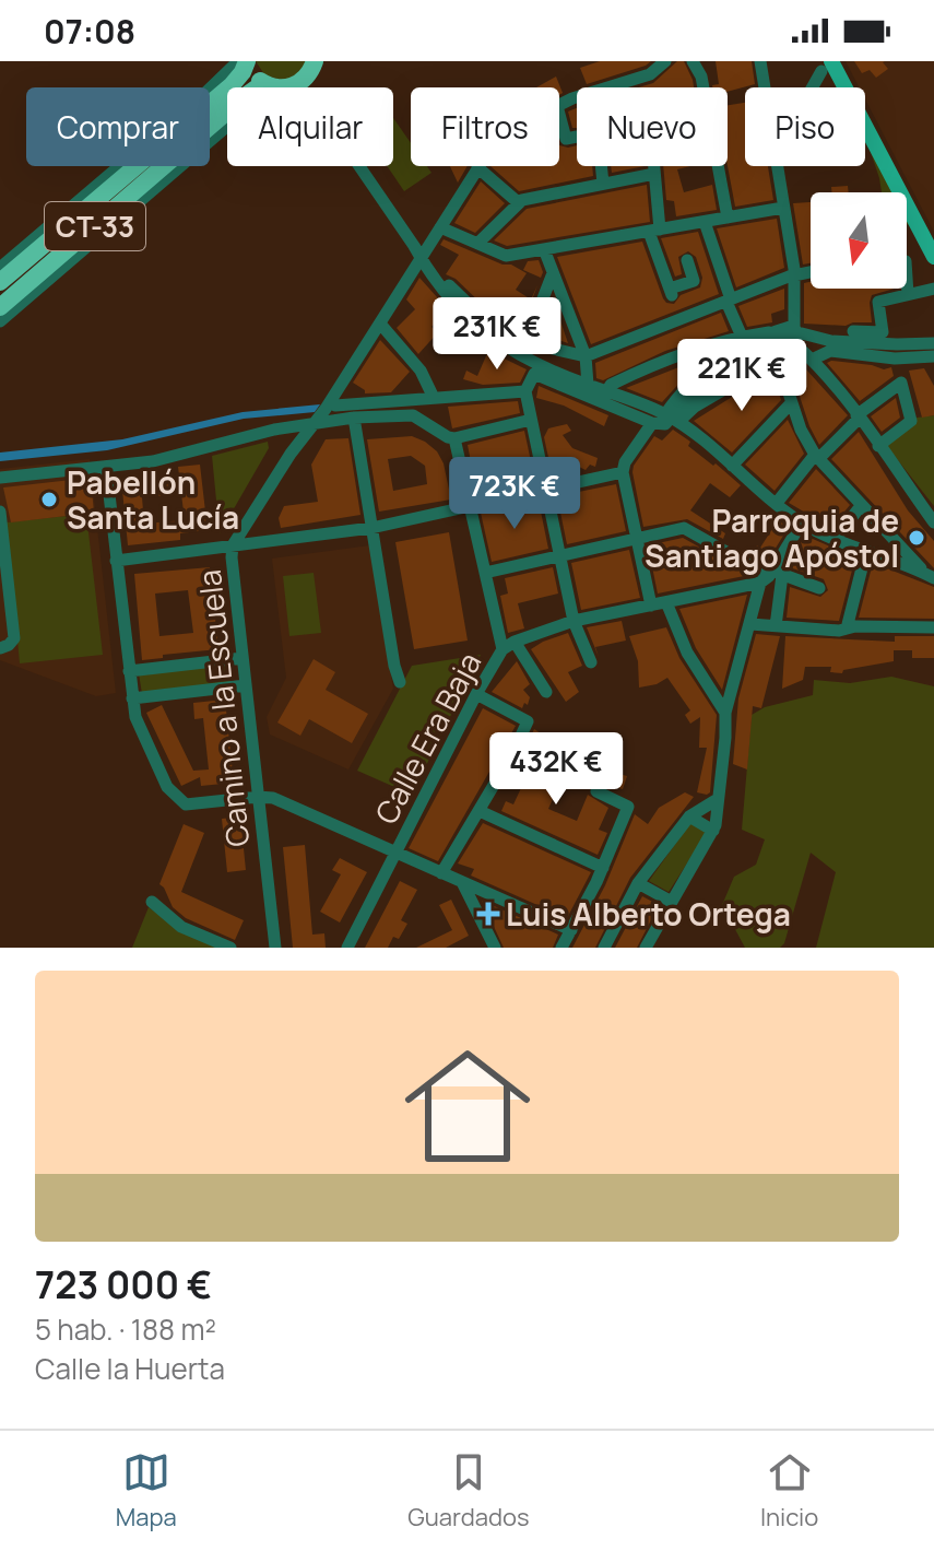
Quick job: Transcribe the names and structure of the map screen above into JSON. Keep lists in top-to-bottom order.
{
  "streets": {
    "highway": ["CT-33"],
    "street": ["Camino a la Escuela", "Calle Era Baja"]
  },
  "places": {
    "other": ["Pabellón Santa Lucía", "Parroquia de Santiago Apóstol"],
    "health": ["Luis Alberto Ortega"]
  },
  "north": "bottom",
  "page": {
    "status": "07:08",
    "chip": [
      "Comprar",
      "Alquilar",
      "Filtros",
      "Nuevo",
      "Piso"
    ],
    "price": [
      "231K €",
      "221K €",
      "723K €",
      "432K €"
    ],
    "list": [
      {
        "name": "723 000 €",
        "note": "5 hab. · 188 m² · Calle la Huerta"
      }
    ],
    "tabs": ["Mapa", "Guardados", "Inicio"]
  }
}
